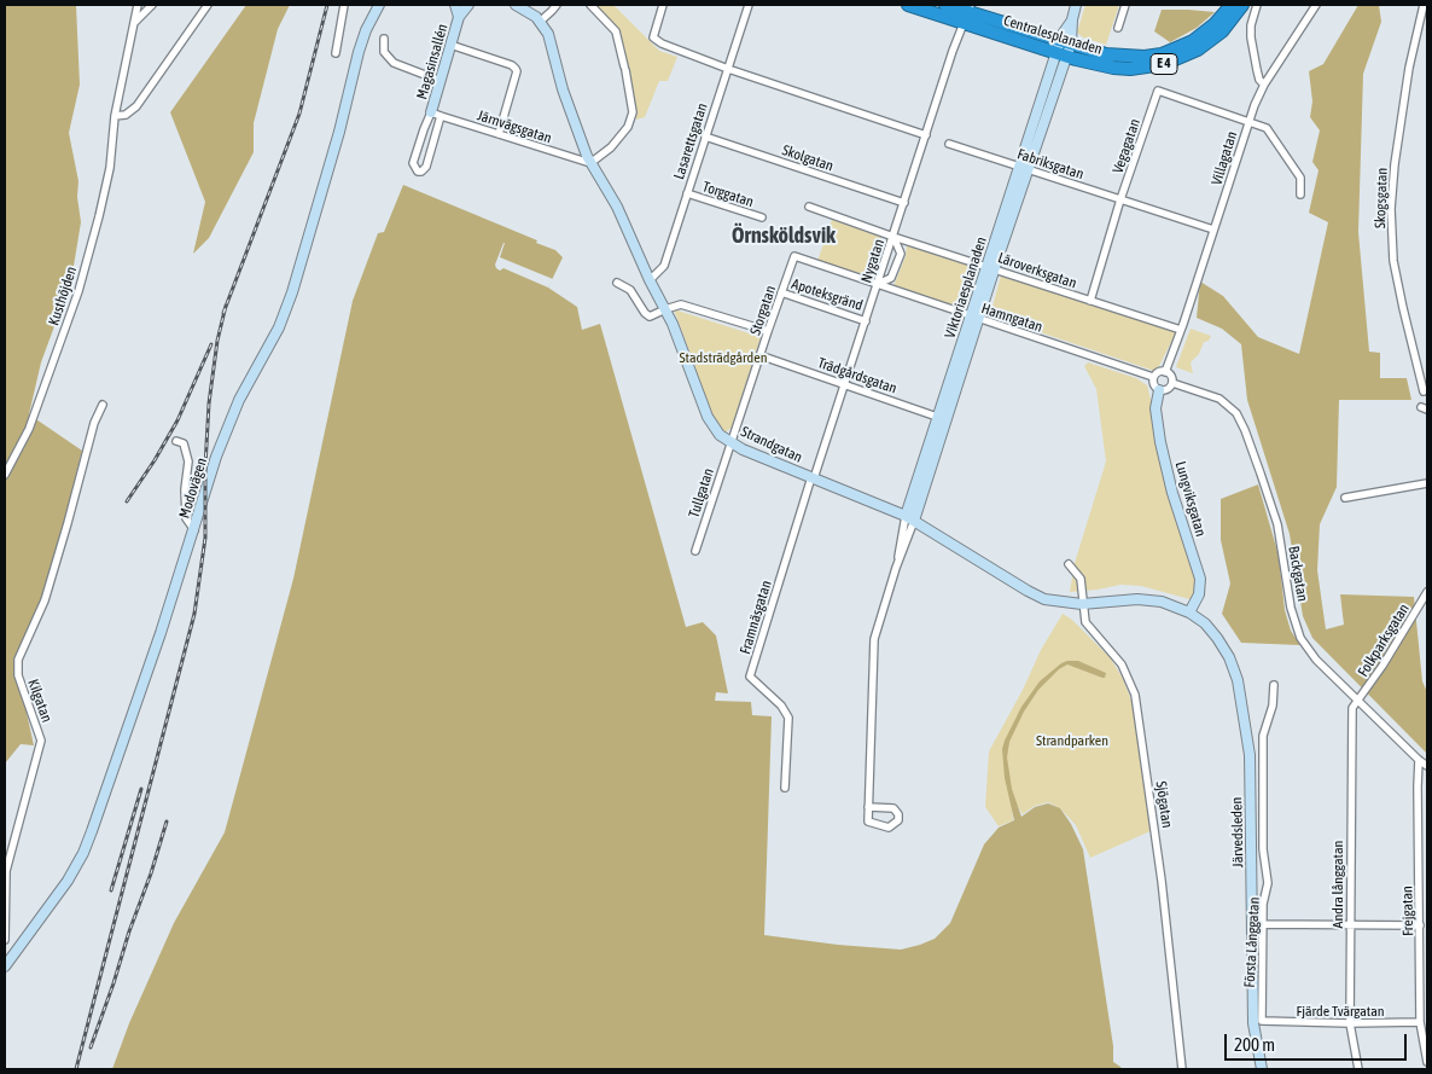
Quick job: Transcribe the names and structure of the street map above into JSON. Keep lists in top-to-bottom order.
{
  "streets": {
    "highway": ["Centralesplanaden", "E 4"],
    "main road": [
      "Magasinsallén",
      "Viktoriaesplanaden",
      "Strandgatan",
      "Modovägen",
      "Lungviksgatan",
      "Järvedsleden"
    ],
    "street": [
      "Järnvägsgatan",
      "Lasarettsgatan",
      "Vegagatan",
      "Skolgatan",
      "Villagatan",
      "Fabriksgatan",
      "Torggatan",
      "Skogsgatan",
      "Nygatan",
      "Läroverksgatan",
      "Apoteksgränd",
      "Kusthöjden",
      "Storgatan",
      "Hamngatan",
      "Trädgårdsgatan",
      "Tullgatan",
      "Backgatan",
      "Framnäsgatan",
      "Folkparksgatan",
      "Kilgatan",
      "Sjögatan",
      "Andra långgatan",
      "Frejgatan",
      "Första Långgatan",
      "Fjärde Tvärgatan"
    ]
  },
  "crossings": [
    ["Centralesplanaden", "Nygatan"],
    ["Centralesplanaden", "Viktoriaesplanaden"],
    ["Magasinsallén", "Järnvägsgatan"],
    ["Järnvägsgatan", "Strandgatan"],
    ["Lasarettsgatan", "Skolgatan"],
    ["Lasarettsgatan", "Torggatan"],
    ["Lasarettsgatan", "Strandgatan"],
    ["Vegagatan", "Villagatan"],
    ["Vegagatan", "Fabriksgatan"],
    ["Vegagatan", "Läroverksgatan"],
    ["Skolgatan", "Nygatan"],
    ["Villagatan", "Fabriksgatan"],
    ["Villagatan", "Läroverksgatan"],
    ["Fabriksgatan", "Viktoriaesplanaden"],
    ["Nygatan", "Läroverksgatan"],
    ["Nygatan", "Apoteksgränd"],
    ["Nygatan", "Hamngatan"],
    ["Nygatan", "Trädgårdsgatan"],
    ["Nygatan", "Strandgatan"],
    ["Nygatan", "Framnäsgatan"],
    ["Läroverksgatan", "Viktoriaesplanaden"],
    ["Viktoriaesplanaden", "Hamngatan"],
    ["Viktoriaesplanaden", "Trädgårdsgatan"],
    ["Viktoriaesplanaden", "Strandgatan"],
    ["Apoteksgränd", "Storgatan"],
    ["Storgatan", "Hamngatan"],
    ["Storgatan", "Trädgårdsgatan"],
    ["Storgatan", "Strandgatan"],
    ["Storgatan", "Tullgatan"],
    ["Hamngatan", "Lungviksgatan"],
    ["Hamngatan", "Backgatan"],
    ["Strandgatan", "Tullgatan"],
    ["Strandgatan", "Lungviksgatan"],
    ["Strandgatan", "Framnäsgatan"],
    ["Strandgatan", "Sjögatan"],
    ["Strandgatan", "Järvedsleden"],
    ["Lungviksgatan", "Backgatan"],
    ["Lungviksgatan", "Järvedsleden"],
    ["Backgatan", "Folkparksgatan"],
    ["Backgatan", "Andra långgatan"],
    ["Backgatan", "Frejgatan"],
    ["Folkparksgatan", "Andra långgatan"],
    ["Andra långgatan", "Fjärde Tvärgatan"],
    ["Frejgatan", "Fjärde Tvärgatan"],
    ["Första Långgatan", "Fjärde Tvärgatan"]
  ],
  "districts": ["Örnsköldsvik"],
  "parks": ["Stadsträdgården", "Strandparken"],
  "scale_bar": "200 m"
}
